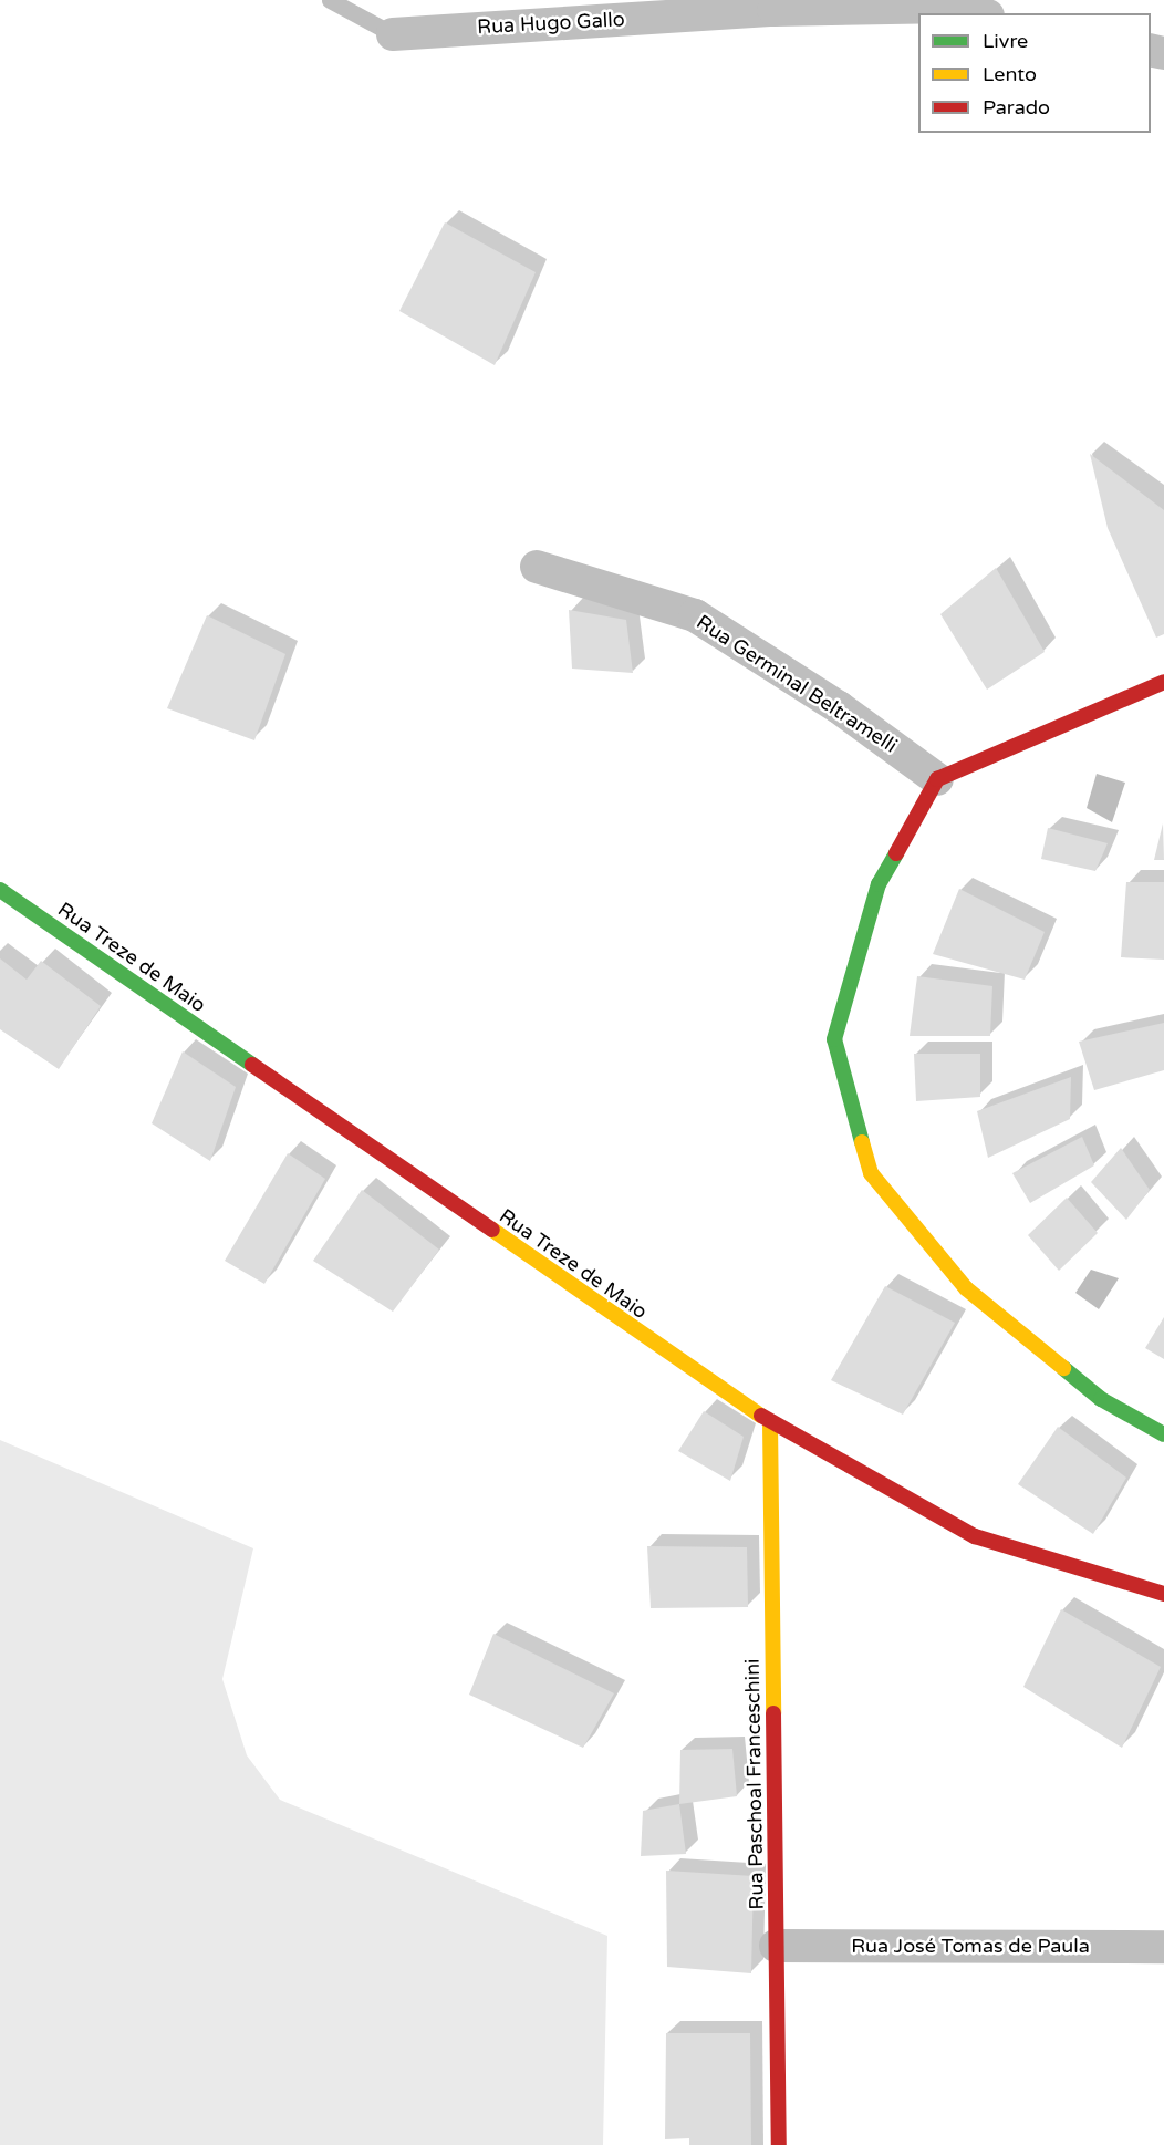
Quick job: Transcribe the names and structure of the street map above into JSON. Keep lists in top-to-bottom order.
{
  "streets": {
    "street": [
      "Rua Hugo Gallo",
      "Rua Germinal Beltramelli",
      "Rua Treze de Maio",
      "Rua Paschoal Franceschini",
      "Rua José Tomas de Paula"
    ]
  },
  "crossings": [
    ["Rua Treze de Maio", "Rua Paschoal Franceschini"],
    ["Rua Paschoal Franceschini", "Rua José Tomas de Paula"]
  ],
  "legend": ["Livre", "Lento", "Parado"]
}
